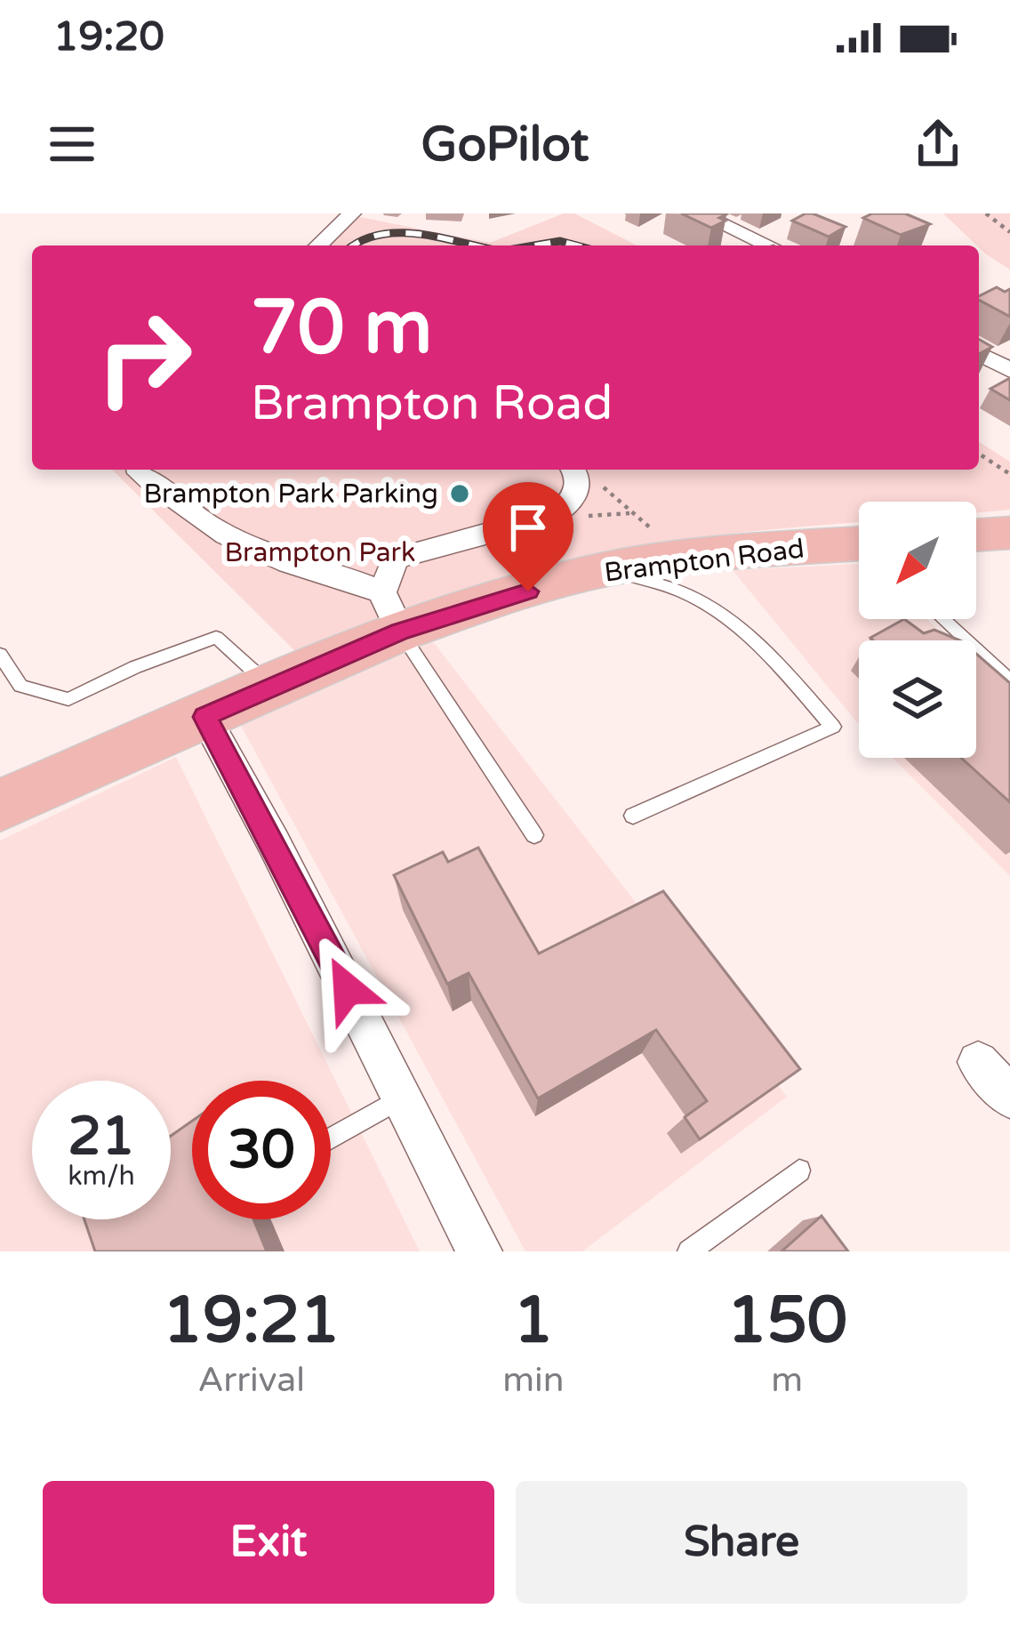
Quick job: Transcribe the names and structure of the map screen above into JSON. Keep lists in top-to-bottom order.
{
  "streets": {
    "highway": ["Brampton Road"]
  },
  "parks": ["Brampton Park"],
  "places": ["Brampton Park Parking"],
  "north": "bottom left",
  "page": {
    "status": "19:20",
    "header": "GoPilot",
    "turn": ["70 m", "Brampton Road"],
    "speed": "21 km/h",
    "limit": "30",
    "eta": [
      "19:21",
      "Arrival",
      "1",
      "min",
      "150",
      "m"
    ],
    "buttons": ["Exit", "Share"]
  }
}
